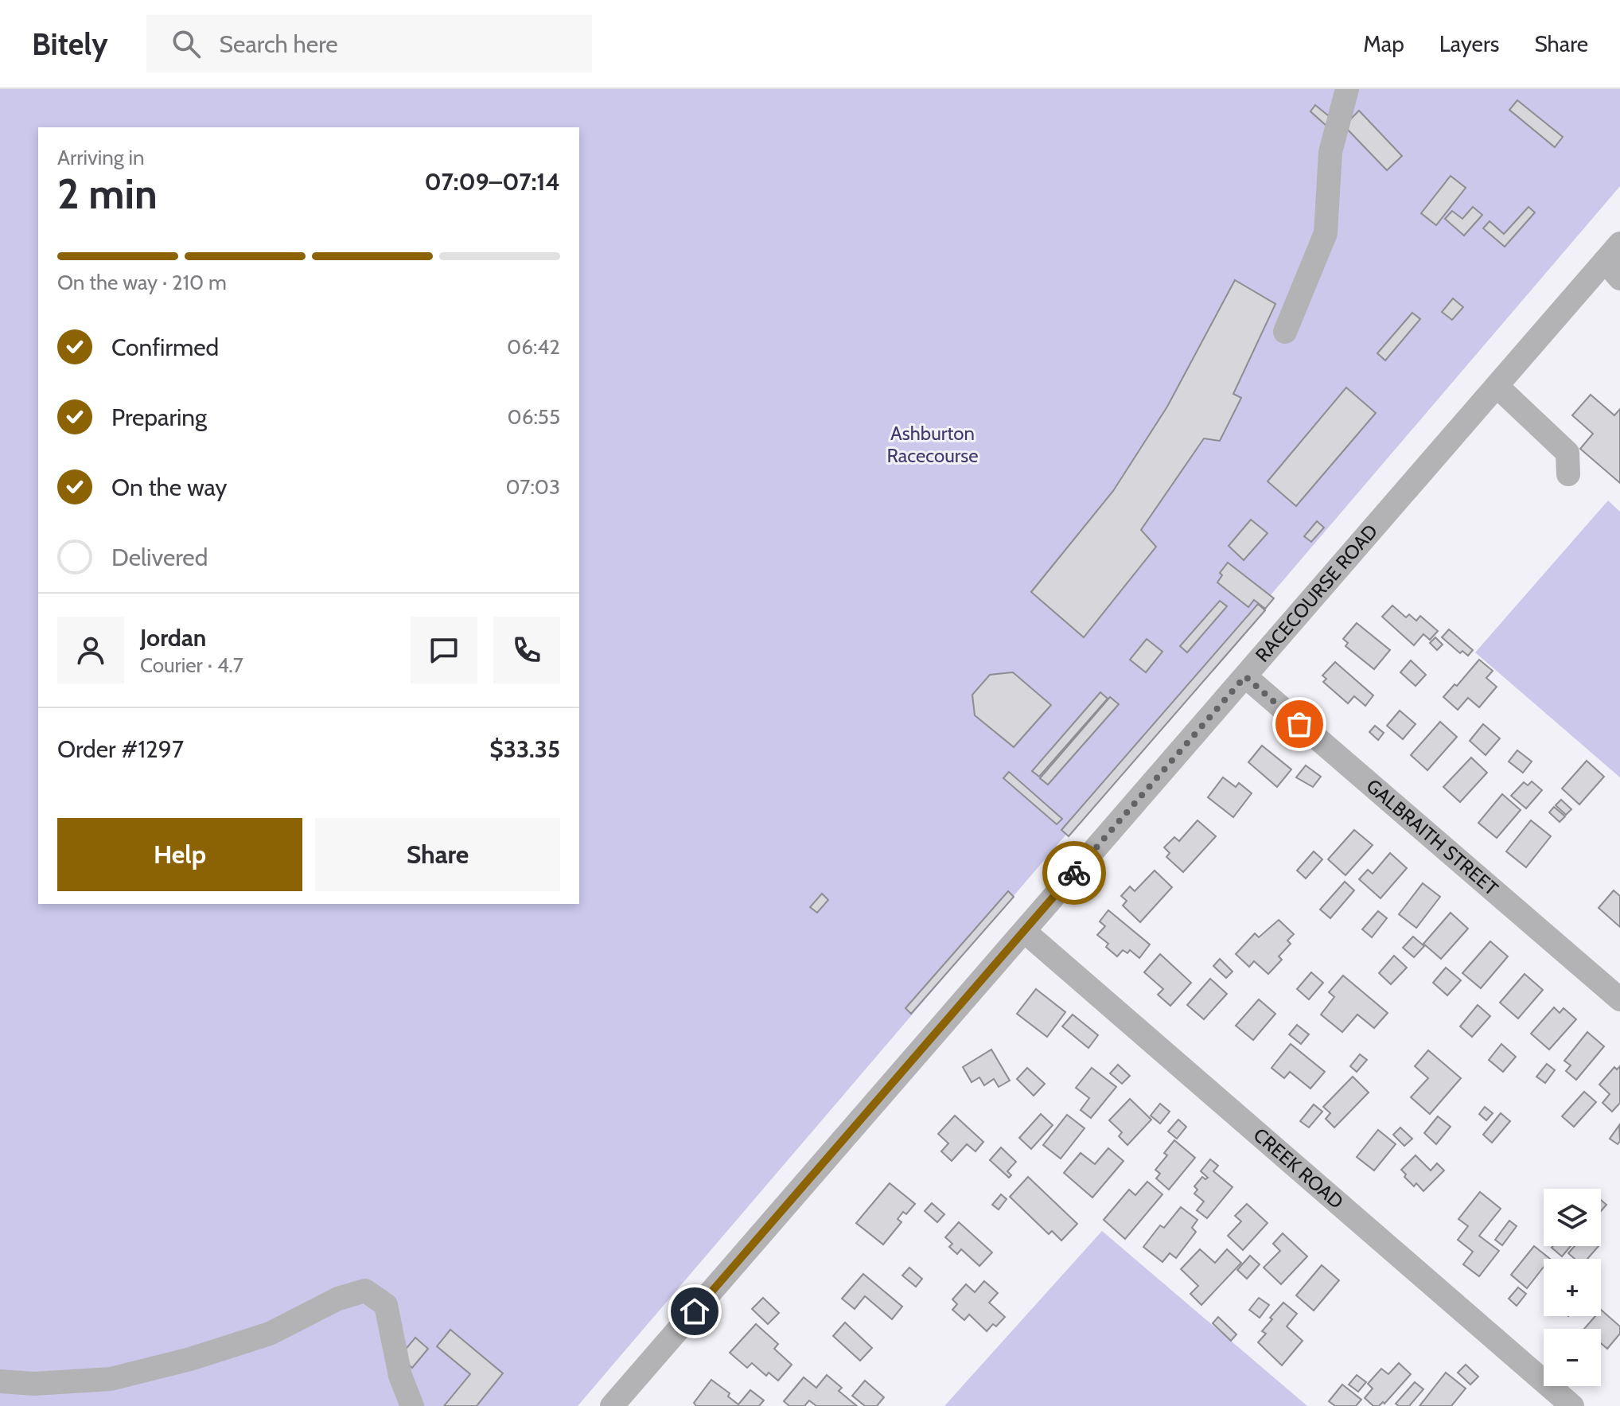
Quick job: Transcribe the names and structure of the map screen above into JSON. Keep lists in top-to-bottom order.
{
  "streets": {
    "street": ["RACECOURSE ROAD", "GALBRAITH STREET", "CREEK ROAD"]
  },
  "crossings": [
    ["RACECOURSE ROAD", "GALBRAITH STREET"],
    ["RACECOURSE ROAD", "CREEK ROAD"]
  ],
  "parks": ["Ashburton Racecourse"],
  "page": {
    "header": "Bitely",
    "search": "Search here",
    "nav": ["Map", "Layers", "Share"],
    "heading": ["2 min", "Arriving in", "07:09–07:14"],
    "panel": [
      "Jordan",
      "Courier · 4.7",
      "Order #1297",
      "$33.35"
    ],
    "bar": "On the way · 210 m",
    "list": [
      ["Confirmed", "06:42"],
      ["Preparing", "06:55"],
      ["On the way", "07:03"],
      "Delivered"
    ],
    "buttons": ["Help", "Share"],
    "map_buttons": ["+", "−"]
  }
}
